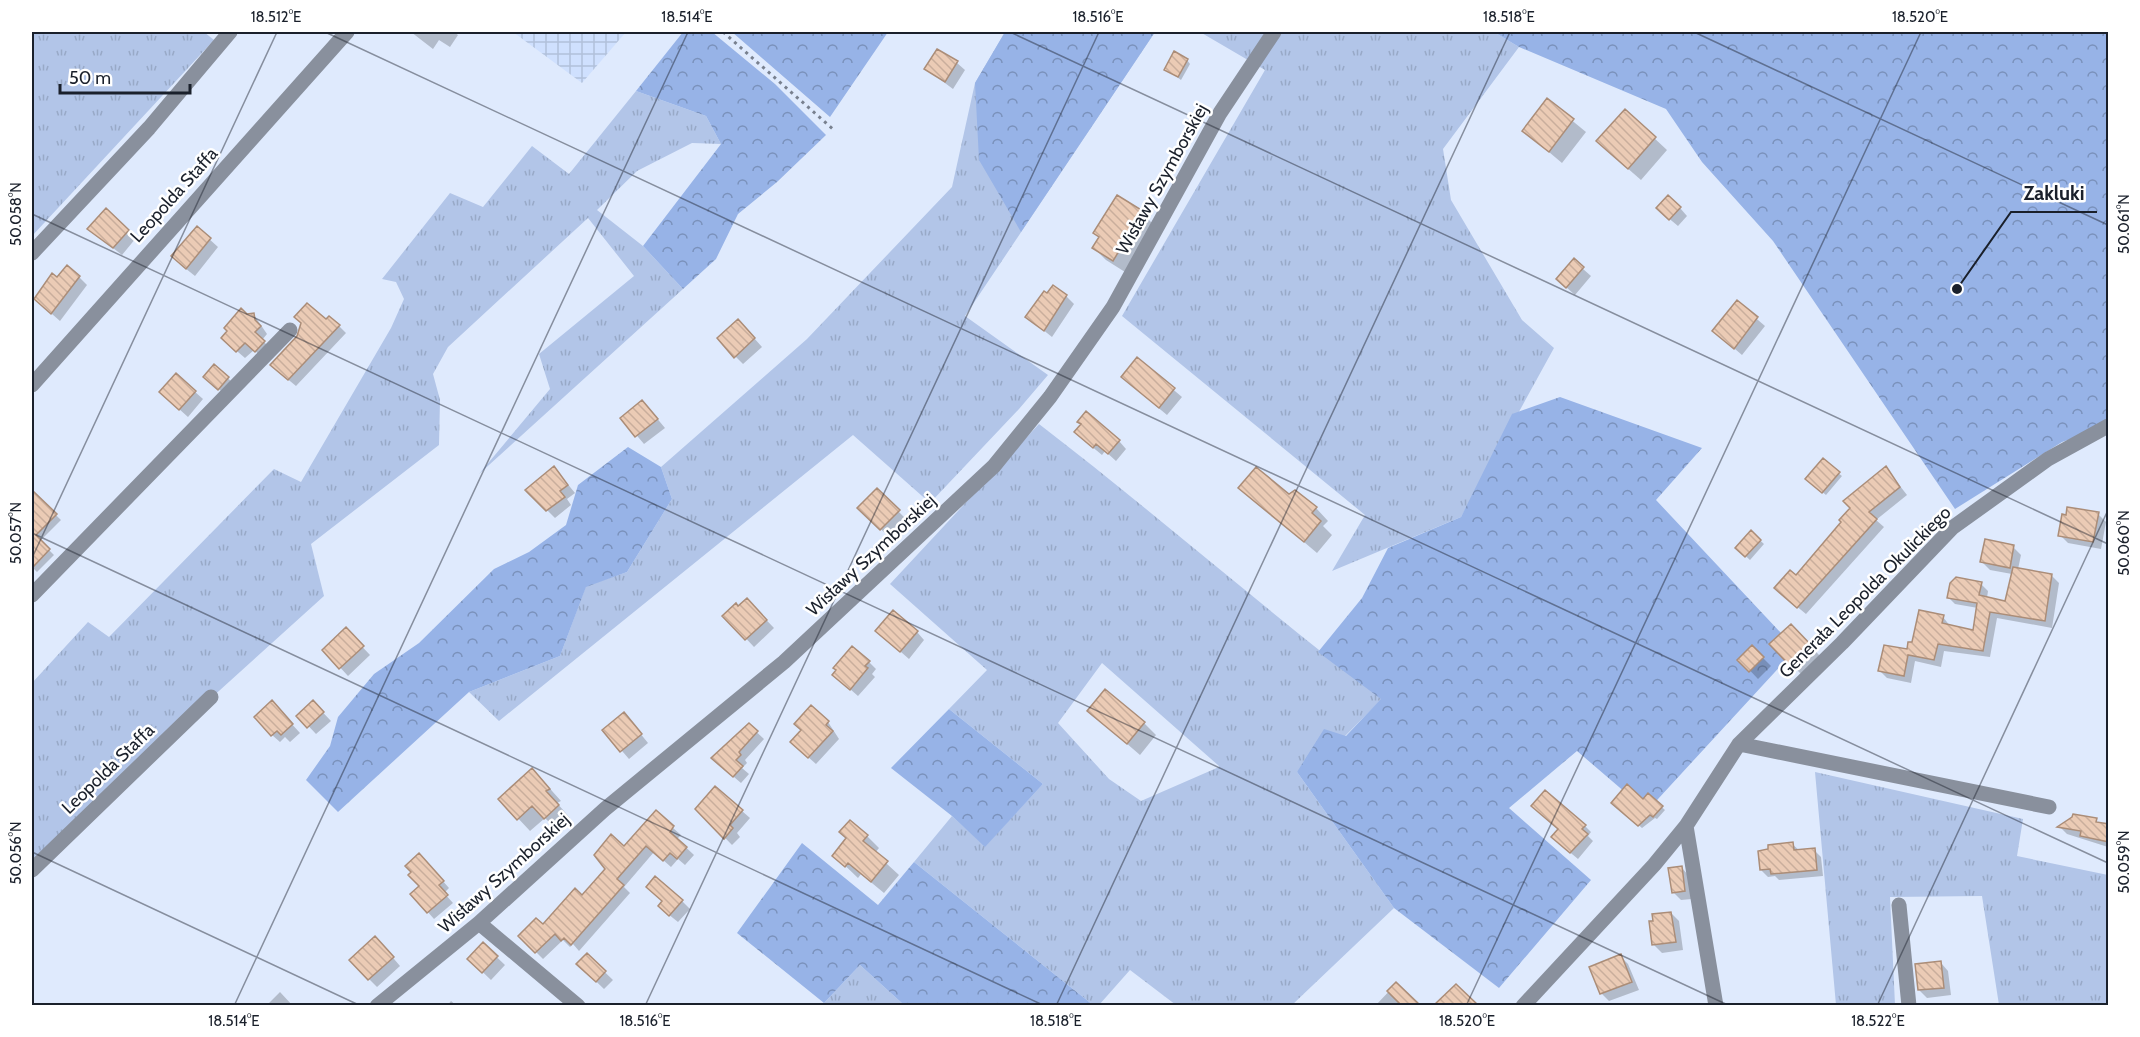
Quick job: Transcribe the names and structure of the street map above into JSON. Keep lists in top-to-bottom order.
{
  "streets": {
    "street": ["Wisławy Szymborskiej", "Leopolda Staffa", "Generała Leopolda Okulickiego"]
  },
  "places": ["Zakluki"],
  "scale_bar": "50 m",
  "coordinates": [
    "18.512°E",
    "18.514°E",
    "18.516°E",
    "18.518°E",
    "18.520°E",
    "50.058°N",
    "50.061°N",
    "50.057°N",
    "50.060°N",
    "50.056°N",
    "50.059°N",
    "18.522°E"
  ]
}
